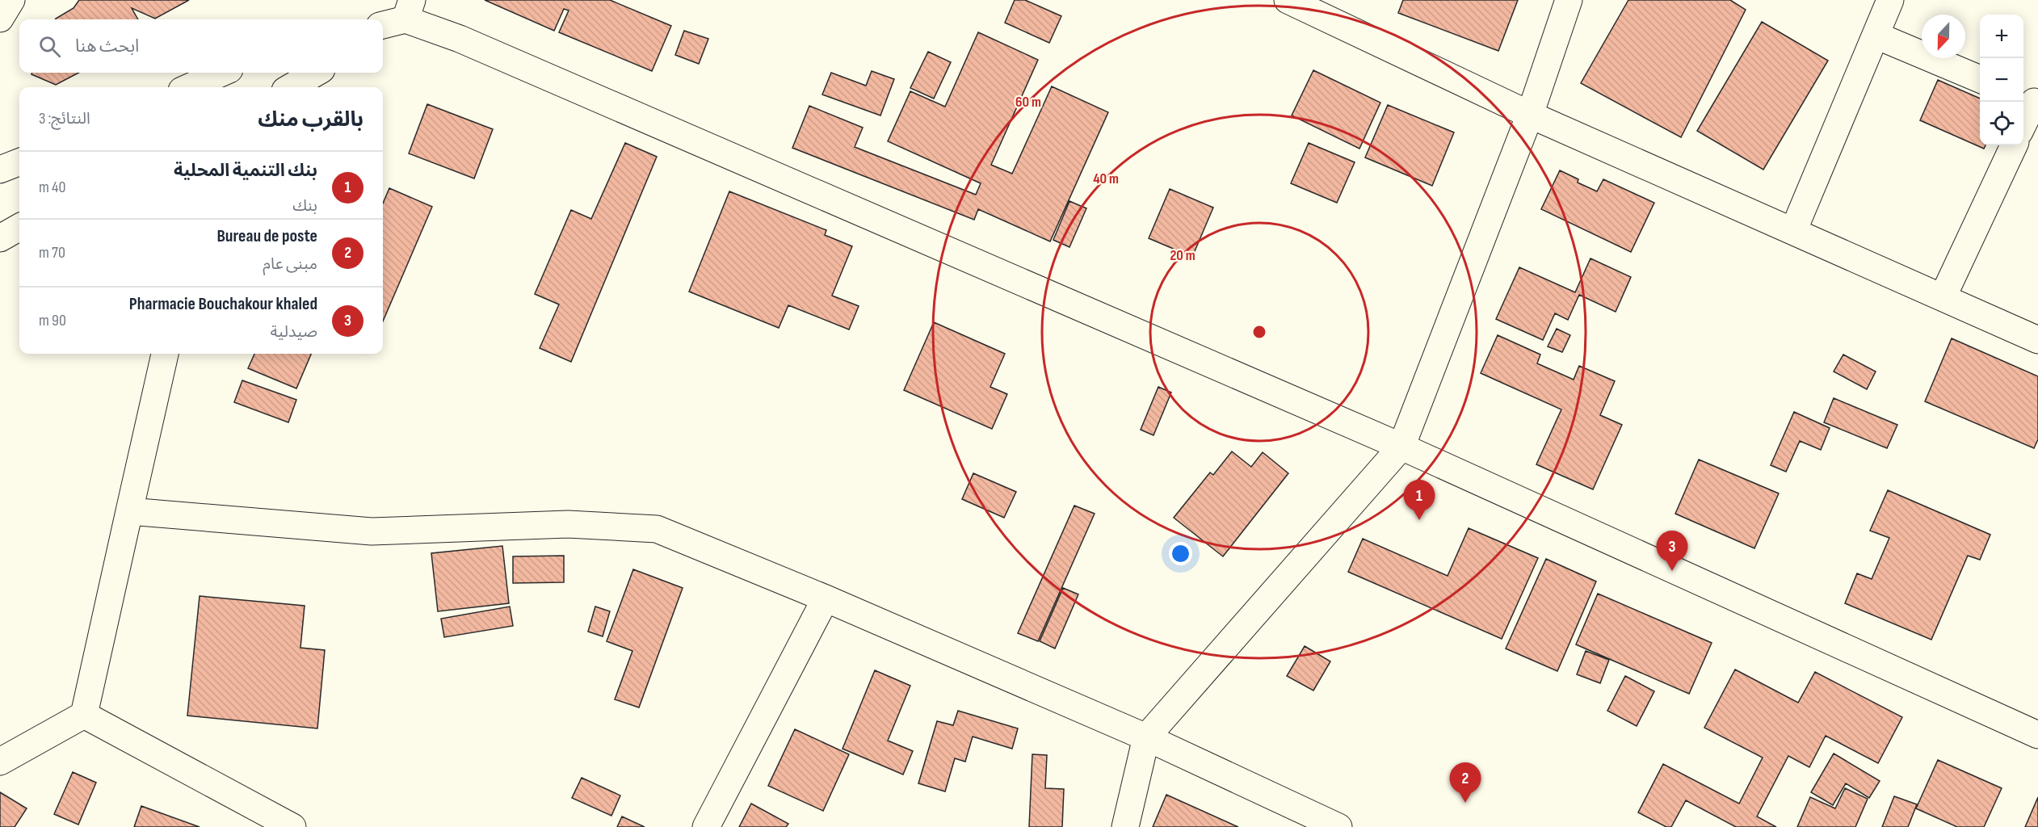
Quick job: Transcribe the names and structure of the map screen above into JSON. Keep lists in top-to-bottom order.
{
  "north": "bottom",
  "page": {
    "map_buttons": ["+", "−"],
    "search": "ابحث هنا",
    "heading": ["بالقرب منك", "النتائج: 3"],
    "list": [
      {
        "mark": "1",
        "name": "بنك التنمية المحلية",
        "note": "بنك",
        "value": "40 m"
      },
      {
        "mark": "2",
        "name": "Bureau de poste",
        "note": "مبنى عام",
        "value": "70 m"
      },
      {
        "mark": "3",
        "name": "Pharmacie Bouchakour khaled",
        "note": "صيدلية",
        "value": "90 m"
      }
    ],
    "pins": ["1", "3", "2"]
  },
  "rings": ["60 m", "40 m", "20 m"]
}
